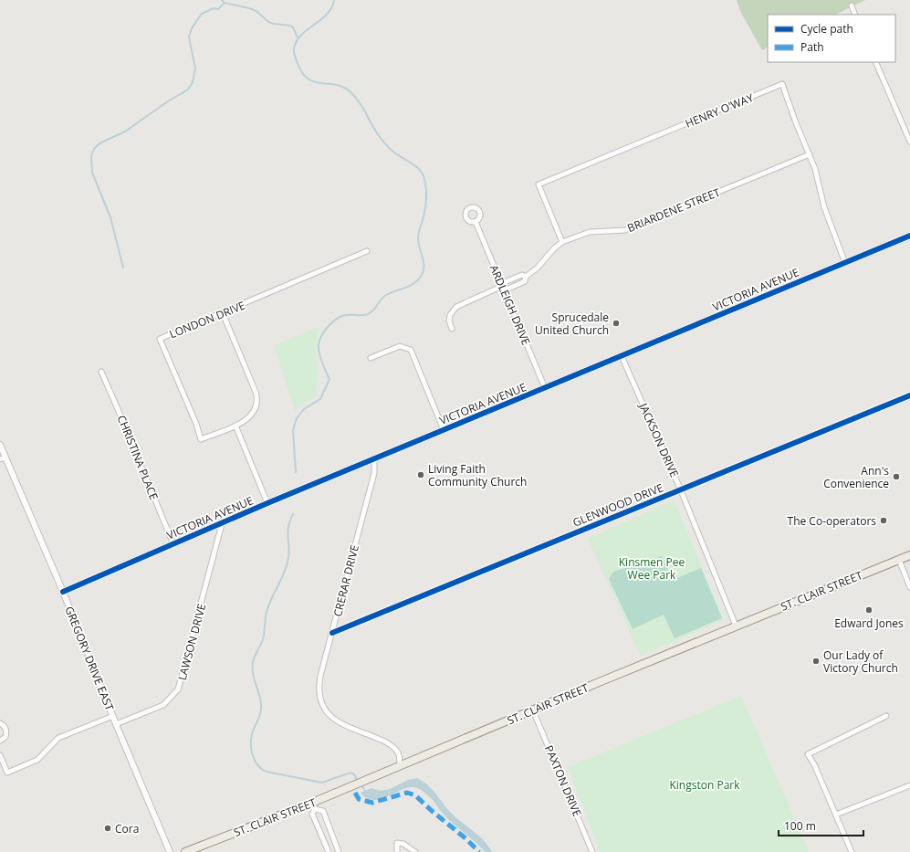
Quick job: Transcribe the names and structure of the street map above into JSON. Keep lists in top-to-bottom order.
{
  "streets": {
    "main road": ["ST. CLAIR STREET"],
    "street": [
      "HENRY O'WAY",
      "BRIARDENE STREET",
      "VICTORIA AVENUE",
      "ARDLEIGH DRIVE",
      "LONDON DRIVE",
      "JACKSON DRIVE",
      "CHRISTINA PLACE",
      "GLENWOOD DRIVE",
      "CRERAR DRIVE",
      "LAWSON DRIVE",
      "GREGORY DRIVE EAST",
      "PAXTON DRIVE"
    ]
  },
  "crossings": [
    ["HENRY O'WAY", "BRIARDENE STREET"],
    ["HENRY O'WAY", "VICTORIA AVENUE"],
    ["BRIARDENE STREET", "ARDLEIGH DRIVE"],
    ["VICTORIA AVENUE", "ARDLEIGH DRIVE"],
    ["VICTORIA AVENUE", "JACKSON DRIVE"],
    ["VICTORIA AVENUE", "CHRISTINA PLACE"],
    ["VICTORIA AVENUE", "CRERAR DRIVE"],
    ["VICTORIA AVENUE", "LAWSON DRIVE"],
    ["VICTORIA AVENUE", "GREGORY DRIVE EAST"],
    ["JACKSON DRIVE", "GLENWOOD DRIVE"],
    ["JACKSON DRIVE", "ST. CLAIR STREET"],
    ["GLENWOOD DRIVE", "CRERAR DRIVE"],
    ["CRERAR DRIVE", "ST. CLAIR STREET"],
    ["ST. CLAIR STREET", "PAXTON DRIVE"],
    ["LAWSON DRIVE", "GREGORY DRIVE EAST"]
  ],
  "parks": ["Kinsmen Pee Wee Park", "Kingston Park"],
  "places": [
    "Sprucedale United Church",
    "Living Faith Community Church",
    "Ann's Convenience",
    "The Co-operators",
    "Edward Jones",
    "Our Lady of Victory Church",
    "Cora"
  ],
  "legend": ["Cycle path", "Path"],
  "scale_bar": "100 m"
}
